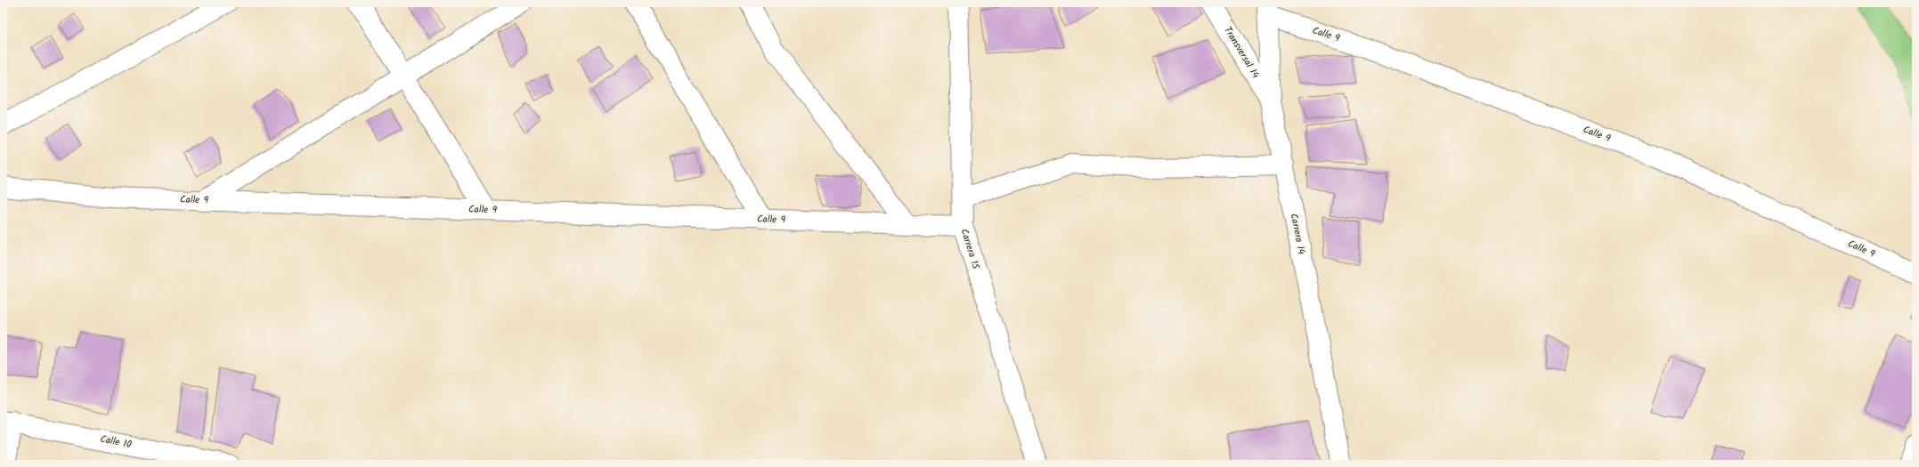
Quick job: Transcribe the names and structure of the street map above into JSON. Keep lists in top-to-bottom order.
{
  "streets": {
    "street": [
      "Calle 9",
      "Transversal 14",
      "Carrera 14",
      "Carrera 15",
      "Calle 10"
    ]
  },
  "crossings": [
    ["Calle 9", "Carrera 14"],
    ["Calle 9", "Carrera 15"],
    ["Transversal 14", "Carrera 14"]
  ]
}
